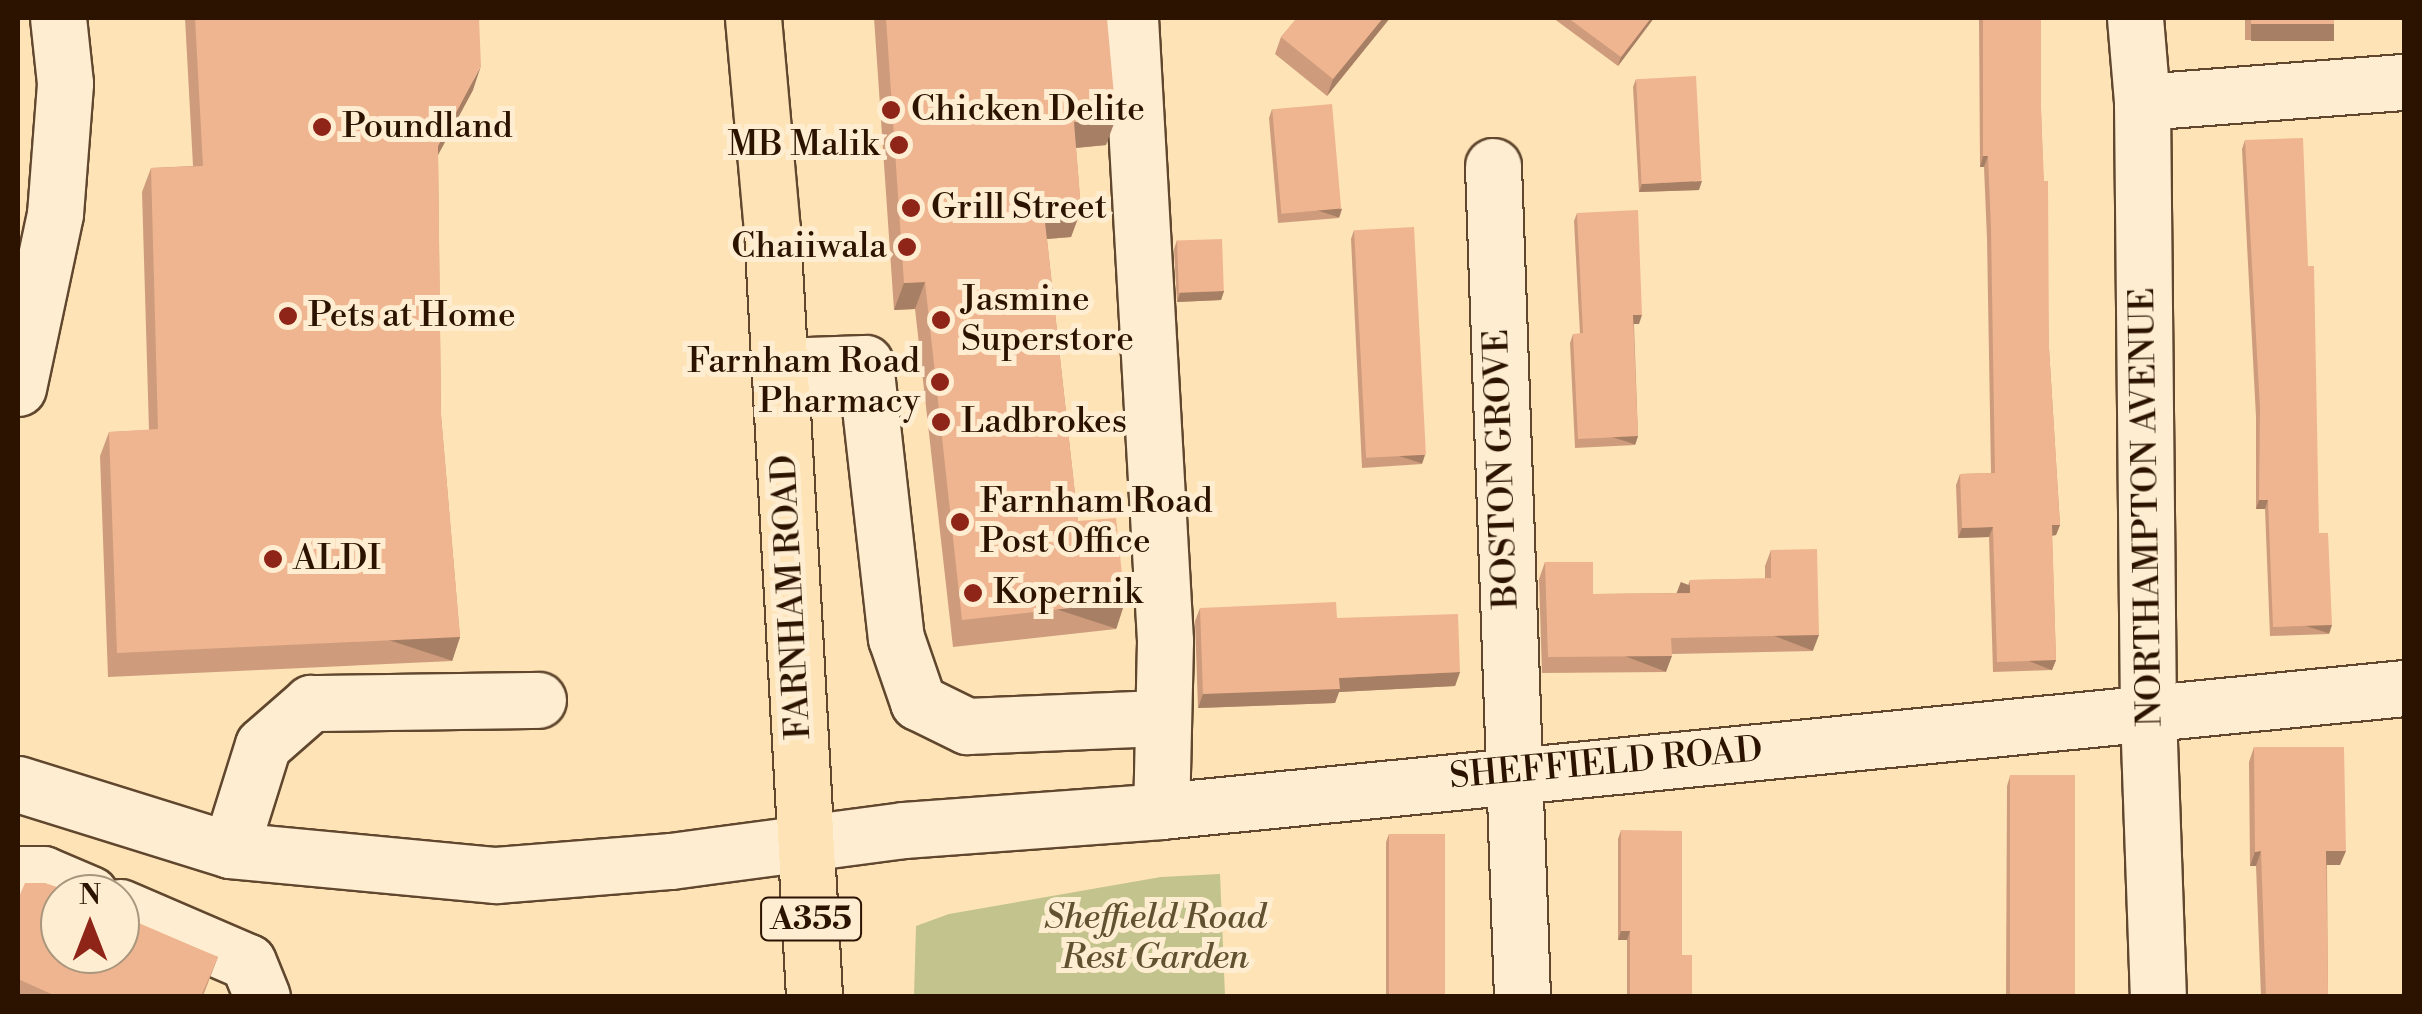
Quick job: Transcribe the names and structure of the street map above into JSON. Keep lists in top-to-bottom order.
{
  "streets": {
    "main road": ["FARNHAM ROAD", "A355"],
    "street": ["BOSTON GROVE", "NORTHAMPTON AVENUE", "SHEFFIELD ROAD"]
  },
  "crossings": [
    ["BOSTON GROVE", "SHEFFIELD ROAD"],
    ["NORTHAMPTON AVENUE", "SHEFFIELD ROAD"],
    ["FARNHAM ROAD", "SHEFFIELD ROAD"]
  ],
  "parks": ["Sheffield Road Rest Garden"],
  "places": [
    "Chicken Delite",
    "Poundland",
    "MB Malik",
    "Grill Street",
    "Chaiiwala",
    "Pets at Home",
    "Jasmine Superstore",
    "Farnham Road Pharmacy",
    "Ladbrokes",
    "Farnham Road Post Office",
    "ALDI",
    "Kopernik"
  ],
  "north": "top"
}
